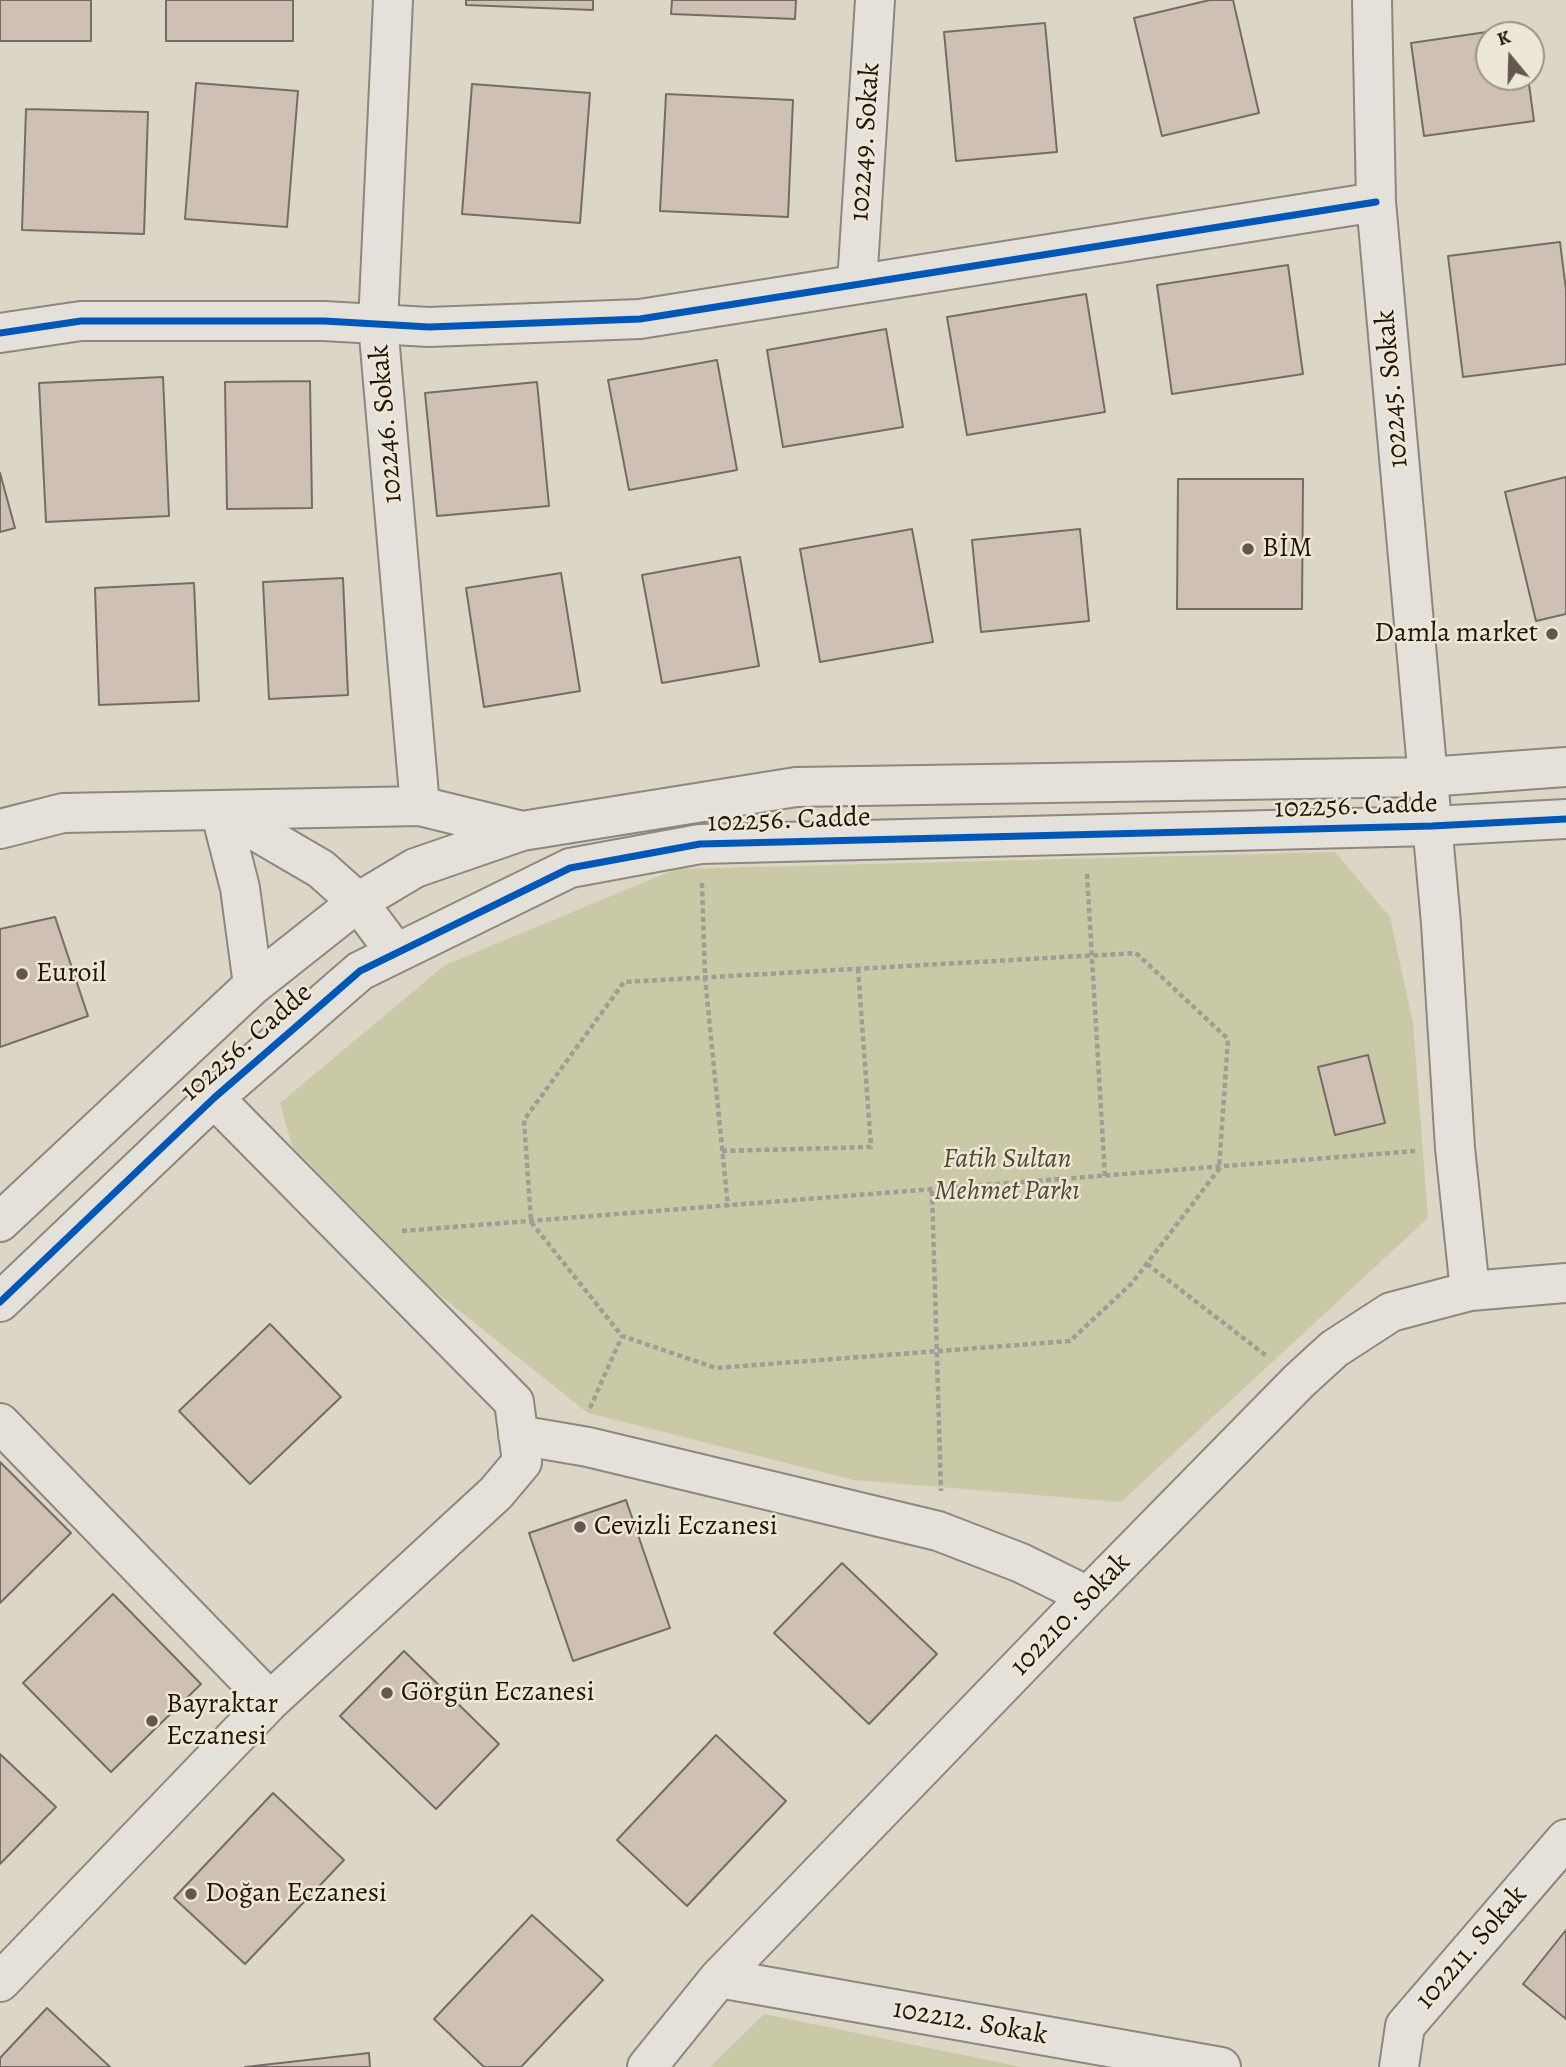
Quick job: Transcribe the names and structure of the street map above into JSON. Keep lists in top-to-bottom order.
{
  "streets": {
    "street": [
      "102249. Sokak",
      "102245. Sokak",
      "102246. Sokak",
      "102256. Cadde",
      "102210. Sokak",
      "102211. Sokak",
      "102212. Sokak"
    ]
  },
  "crossings": [
    ["102245. Sokak", "102256. Cadde"],
    ["102245. Sokak", "102210. Sokak"],
    ["102210. Sokak", "102212. Sokak"]
  ],
  "parks": ["Fatih Sultan Mehmet Parkı"],
  "places": [
    "BİM",
    "Damla market",
    "Euroil",
    "Cevizli Eczanesi",
    "Görgün Eczanesi",
    "Bayraktar Eczanesi",
    "Doğan Eczanesi"
  ],
  "north": "top"
}
